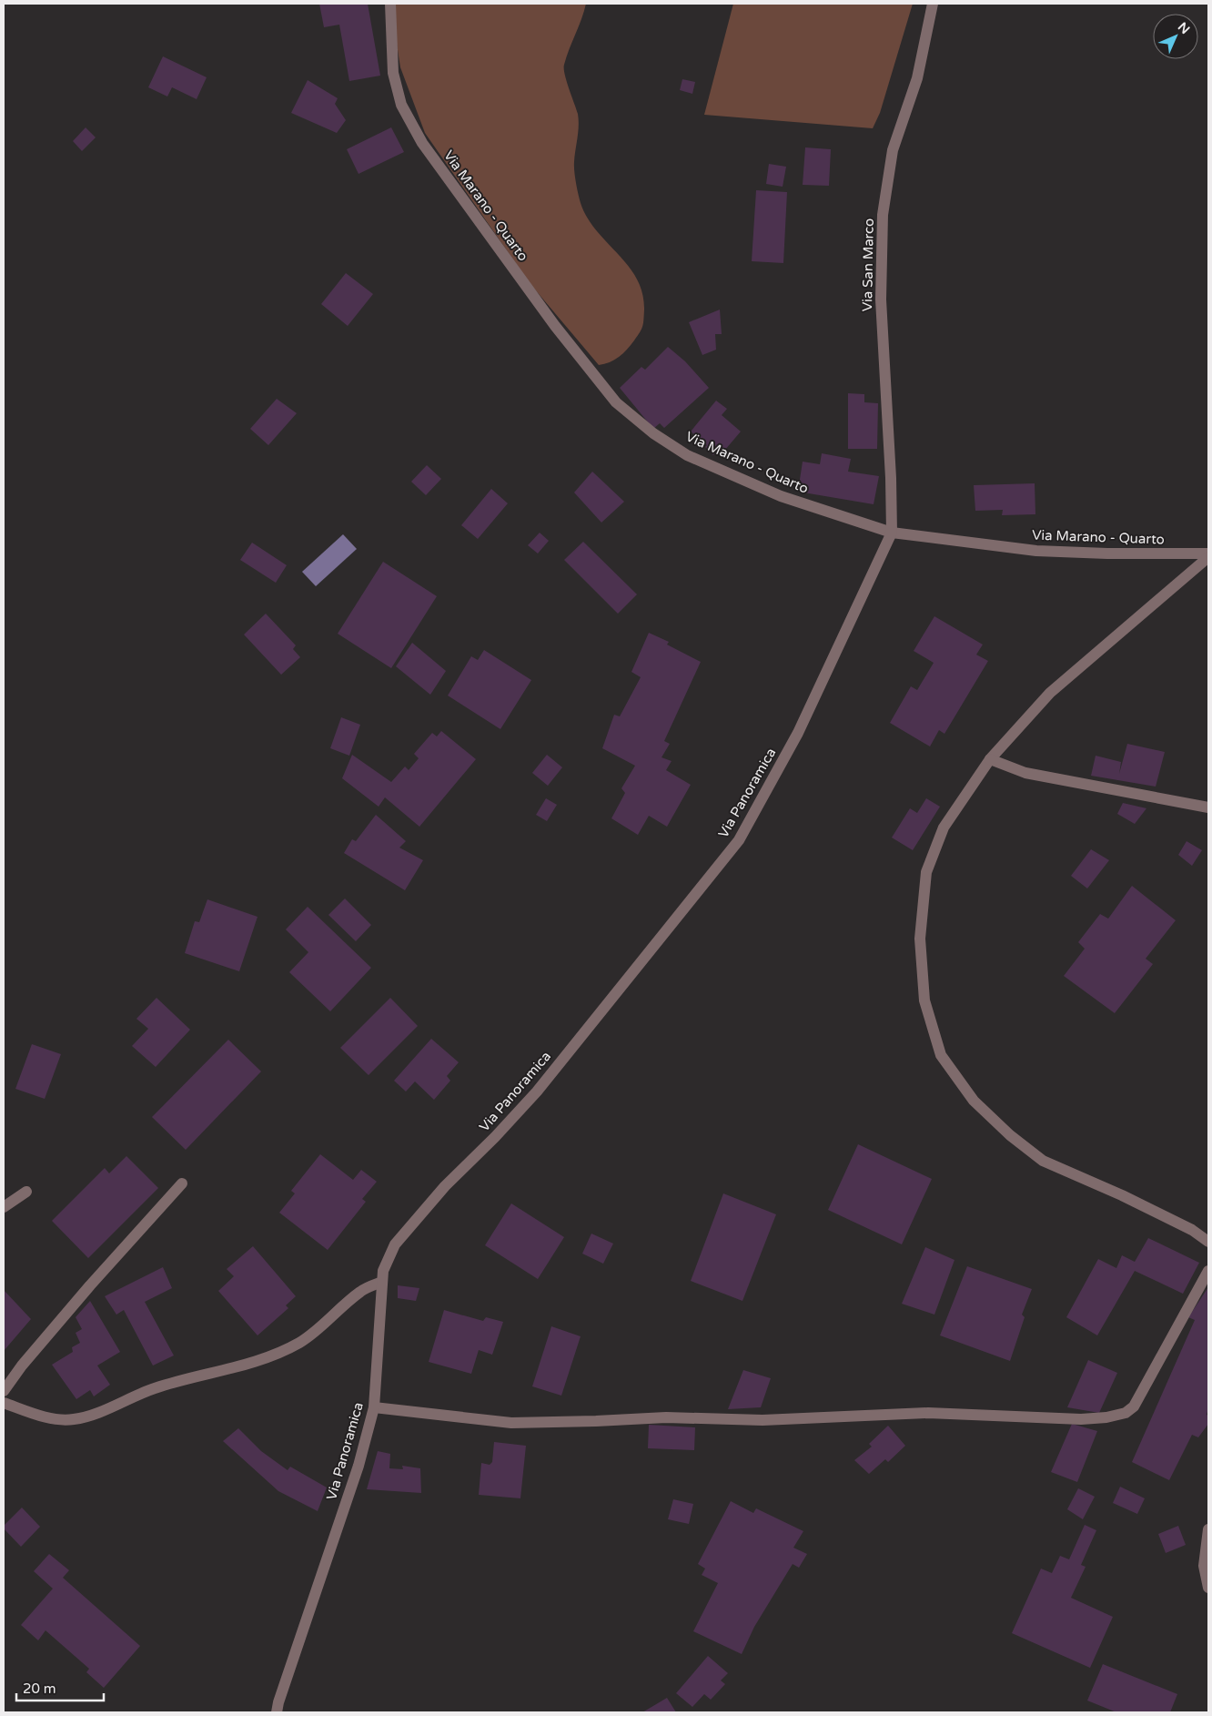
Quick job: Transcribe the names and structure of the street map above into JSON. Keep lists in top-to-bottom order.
{
  "streets": {
    "street": ["Via Marano - Quarto", "Via San Marco", "Via Panoramica"]
  },
  "crossings": [
    ["Via Marano - Quarto", "Via San Marco"],
    ["Via Marano - Quarto", "Via Panoramica"],
    ["Via San Marco", "Via Panoramica"]
  ],
  "scale_bar": "20 m",
  "north": "top right"
}
